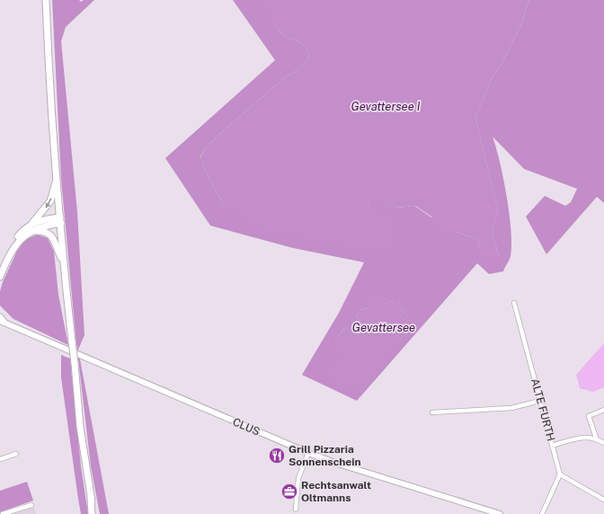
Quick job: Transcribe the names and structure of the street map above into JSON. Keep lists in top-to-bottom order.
{
  "streets": {
    "main road": ["CLUS"],
    "street": ["ALTE FURTH"]
  },
  "water": ["Gevattersee I", "Gevattersee"],
  "places": {
    "restaurant": ["Grill Pizzaria Sonnenschein"],
    "office": ["Rechtsanwalt Oltmanns"]
  }
}
